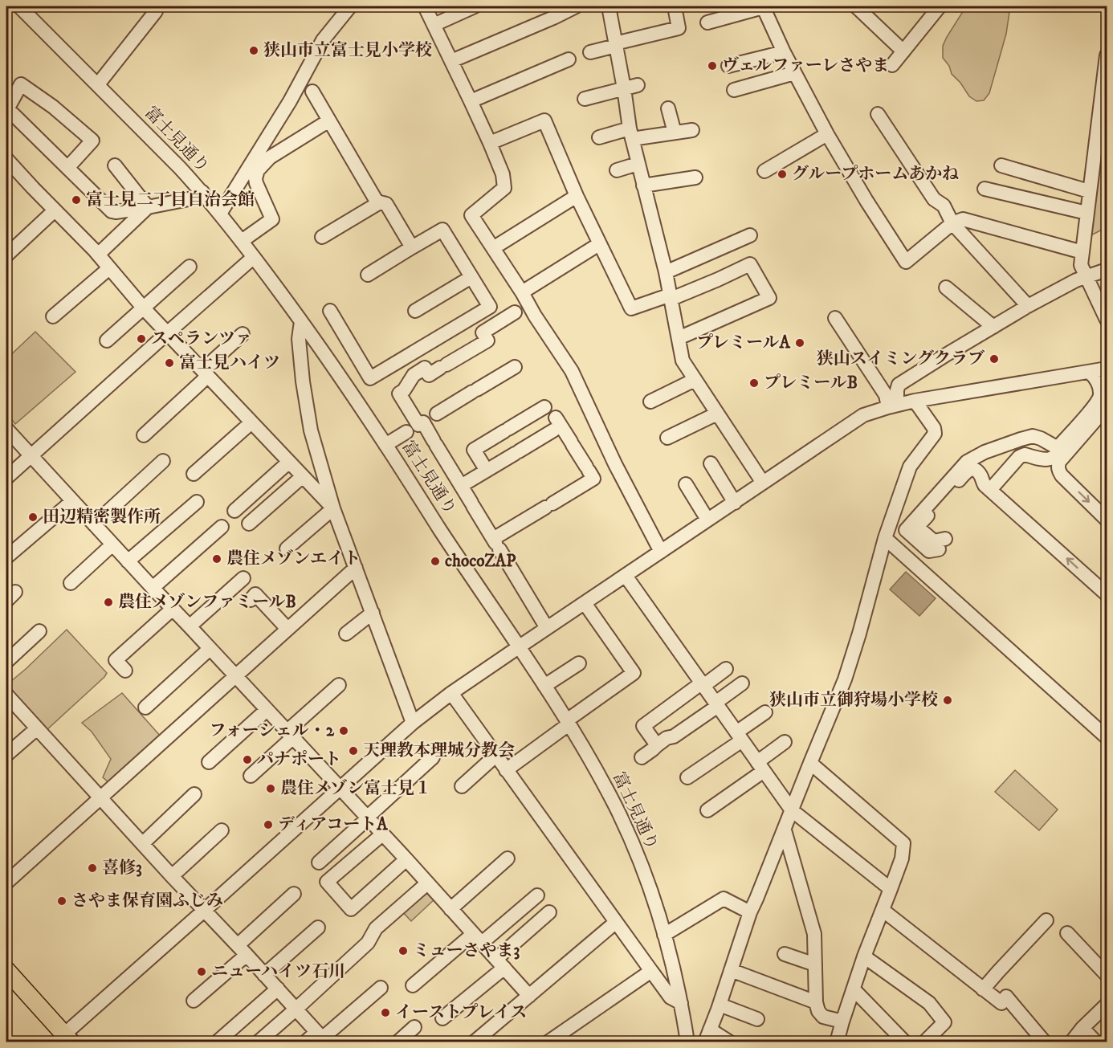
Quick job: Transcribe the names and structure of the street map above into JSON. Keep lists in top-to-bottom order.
{
  "streets": {
    "street": ["富士見通り"]
  },
  "places": [
    "狭山市立富士見小学校",
    "ヴェルファーレさやま",
    "グループホームあかね",
    "富士見二丁目自治会館",
    "スペランツァ",
    "プレミールA",
    "狭山スイミングクラブ",
    "富士見ハイツ",
    "プレミールB",
    "田辺精密製作所",
    "農住メゾンエイト",
    "chocoZAP",
    "農住メゾンファミールB",
    "狭山市立御狩場小学校",
    "フォーシェル・2",
    "天理教本理城分教会",
    "パナポート",
    "農住メゾン富士見１",
    "ディアコートA",
    "喜修3",
    "さやま保育園ふじみ",
    "ミューさやま3",
    "ニューハイツ石川",
    "イーストプレイス"
  ]
}
